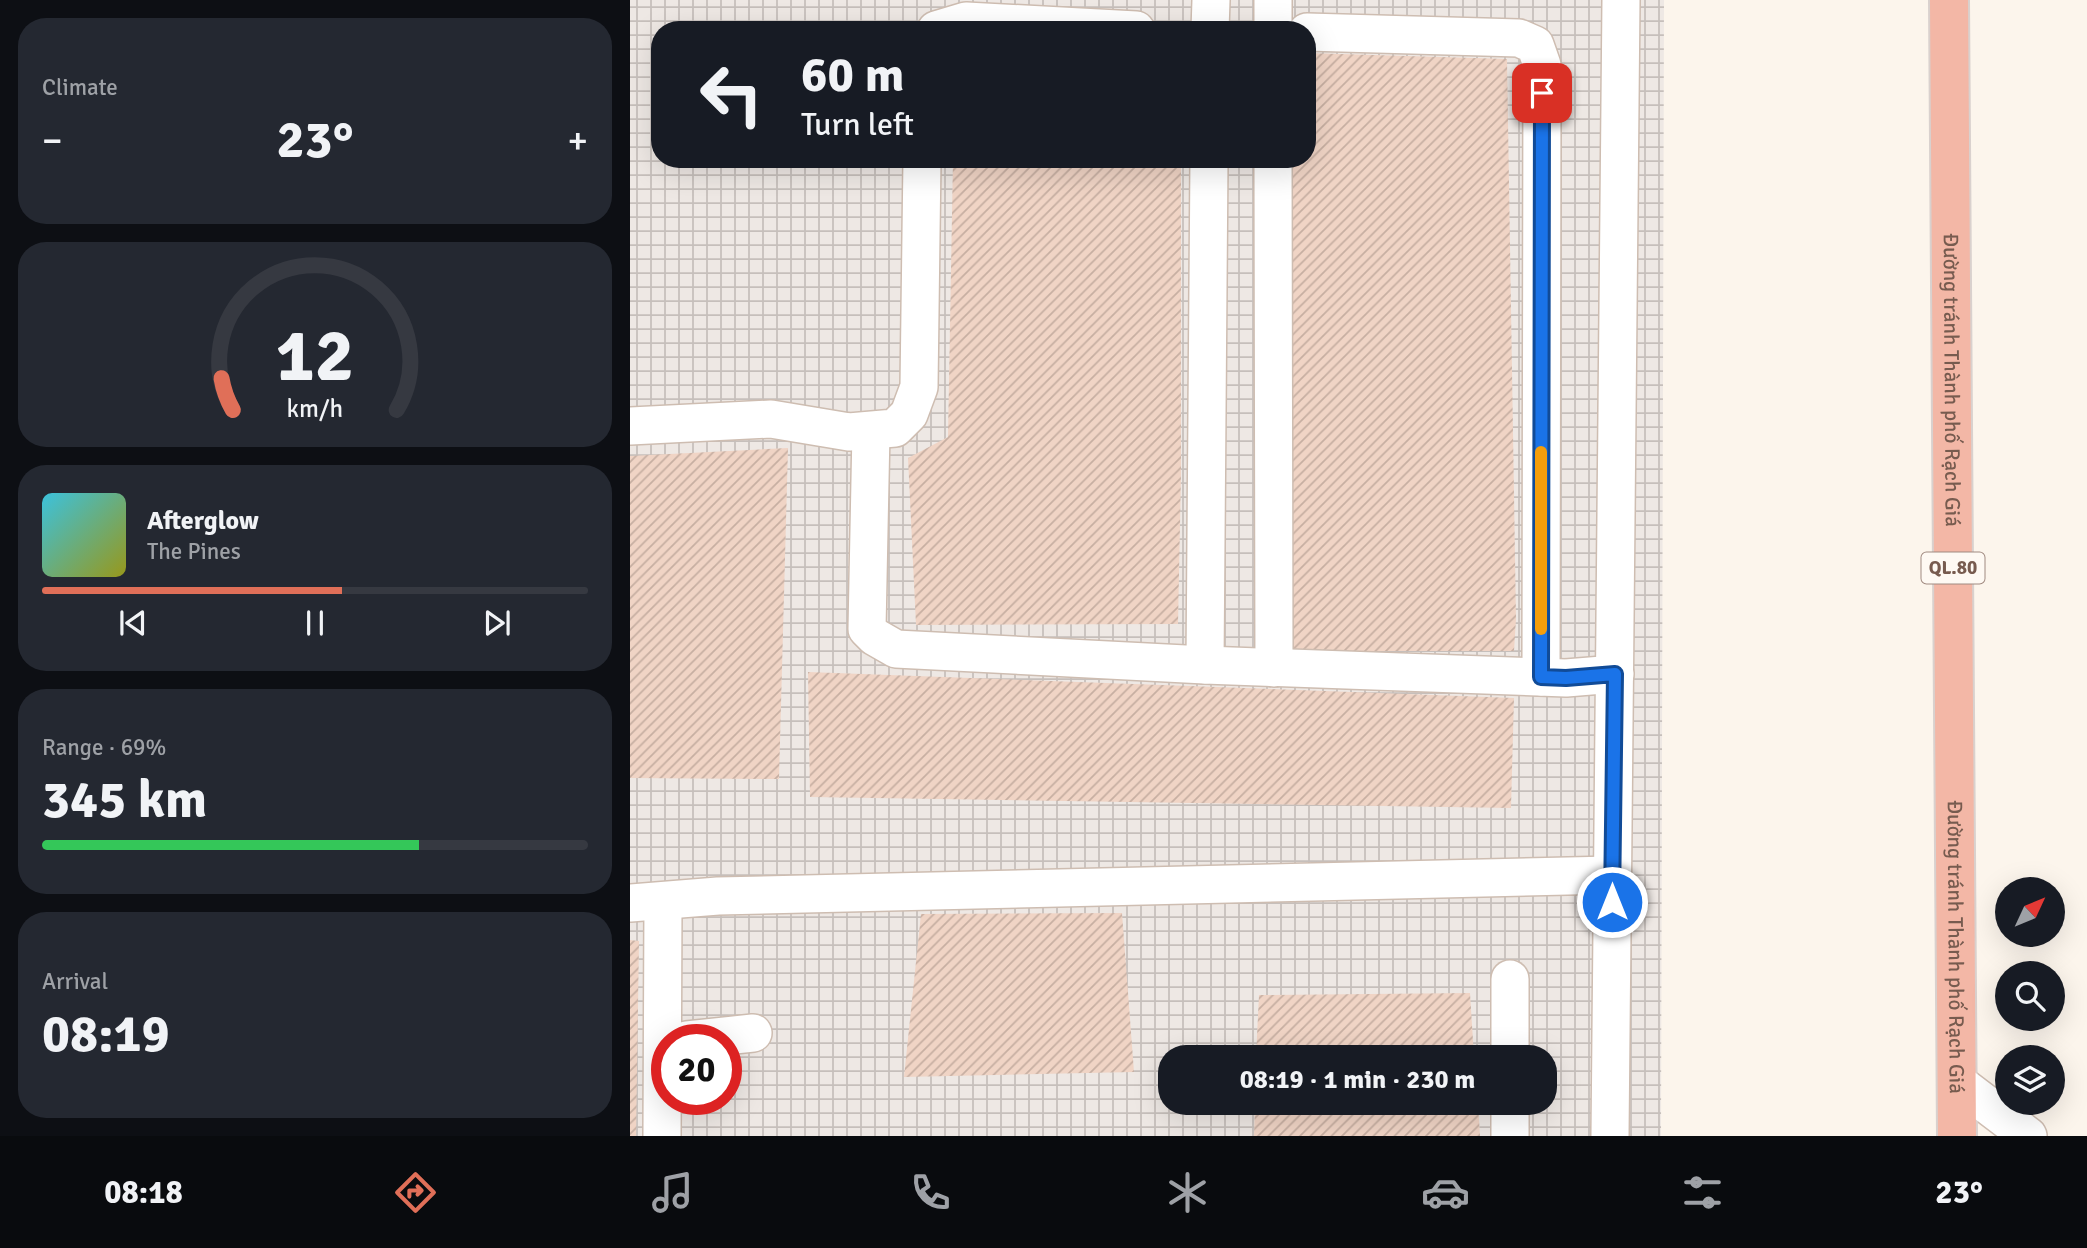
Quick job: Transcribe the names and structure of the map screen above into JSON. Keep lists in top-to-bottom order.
{
  "streets": {
    "highway": ["Đường tránh Thành phố Rạch Giá", "QL.80"]
  },
  "north": "top right",
  "page": {
    "tile": [
      "Climate",
      ["Range · 69%", "345 km"],
      ["Arrival", "08:19"]
    ],
    "turn": ["60 m", "Turn left"],
    "heat": ["−", "23°", "+"],
    "song": ["Afterglow", "The Pines"],
    "limit": "20",
    "trip": "08:19 · 1 min · 230 m",
    "tabs": ["08:18", "23°"],
    "gauge": ["12", "km/h"]
  }
}
